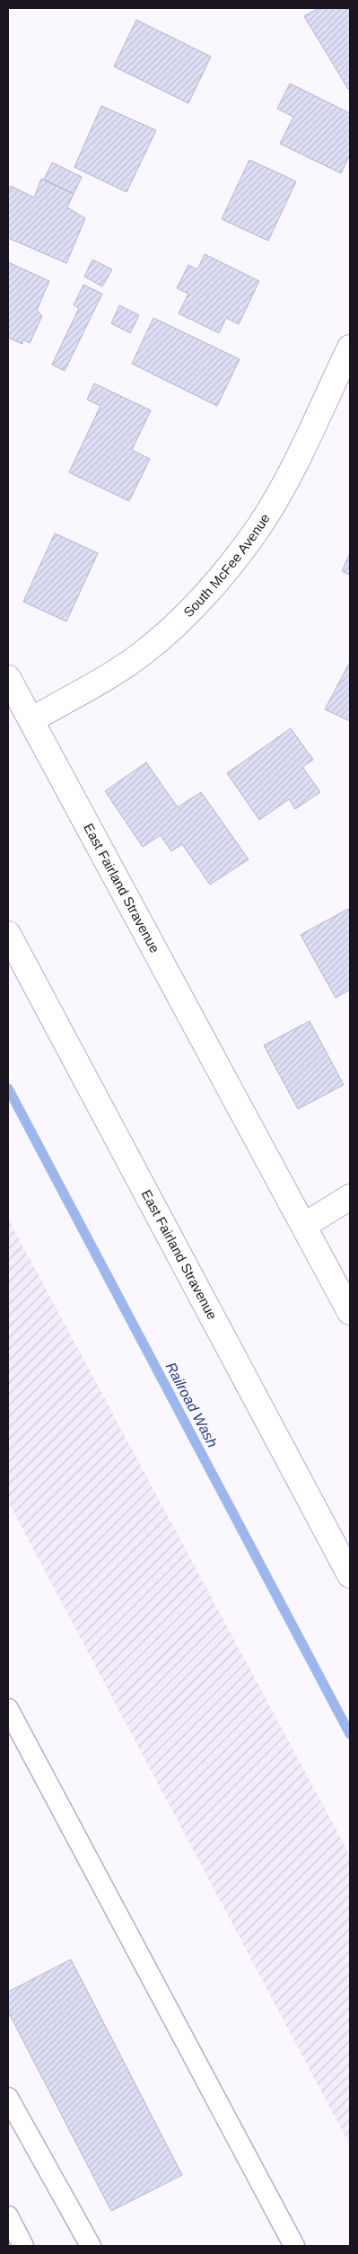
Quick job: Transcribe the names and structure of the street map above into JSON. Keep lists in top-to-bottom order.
{
  "streets": {
    "street": ["South McFee Avenue", "East Fairland Stravenue"]
  },
  "crossings": [
    ["South McFee Avenue", "East Fairland Stravenue"]
  ],
  "water": ["Railroad Wash"]
}
